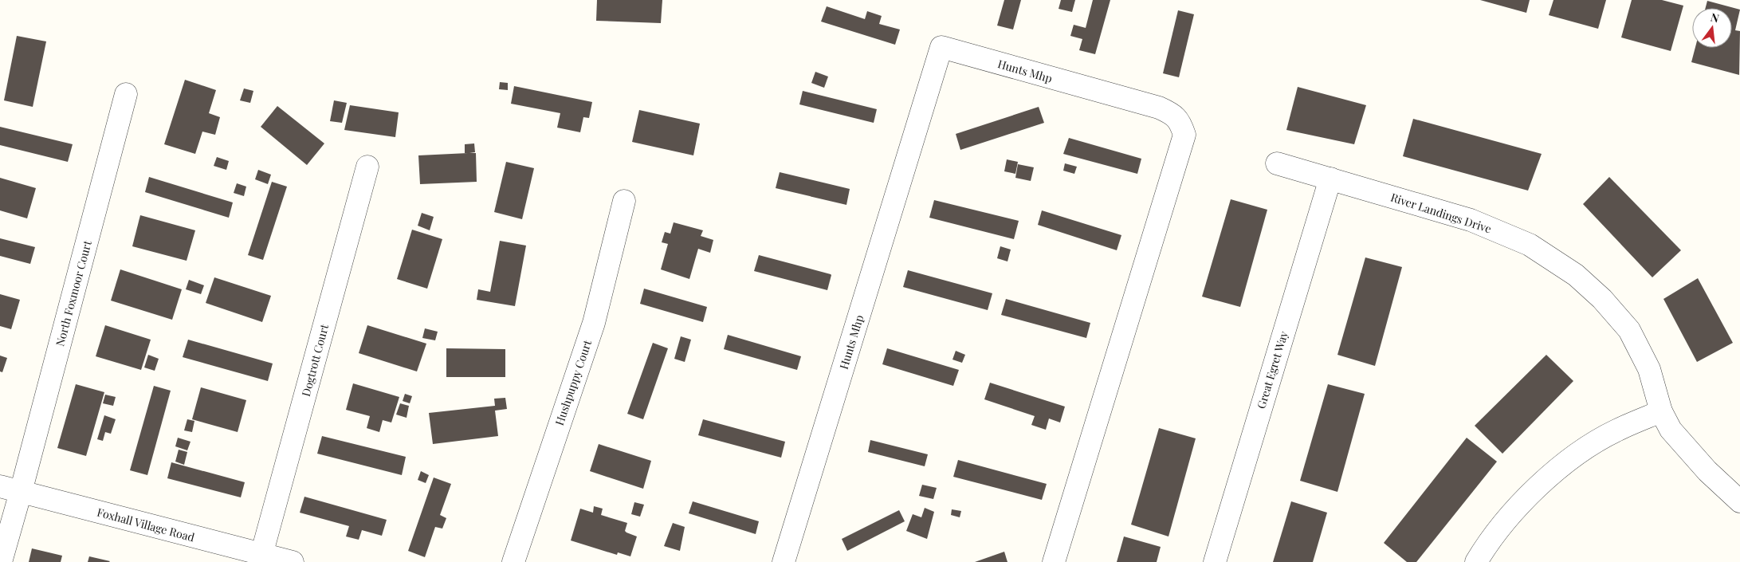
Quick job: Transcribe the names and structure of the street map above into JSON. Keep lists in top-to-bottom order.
{
  "streets": {
    "street": [
      "Hunts Mhp",
      "River Landings Drive",
      "North Foxmoor Court",
      "Dogtrott Court",
      "Great Egret Way",
      "Hushpuppy Court",
      "Foxhall Village Road"
    ]
  },
  "crossings": [
    ["River Landings Drive", "Great Egret Way"],
    ["North Foxmoor Court", "Foxhall Village Road"],
    ["Dogtrott Court", "Foxhall Village Road"]
  ],
  "north": "top"
}
